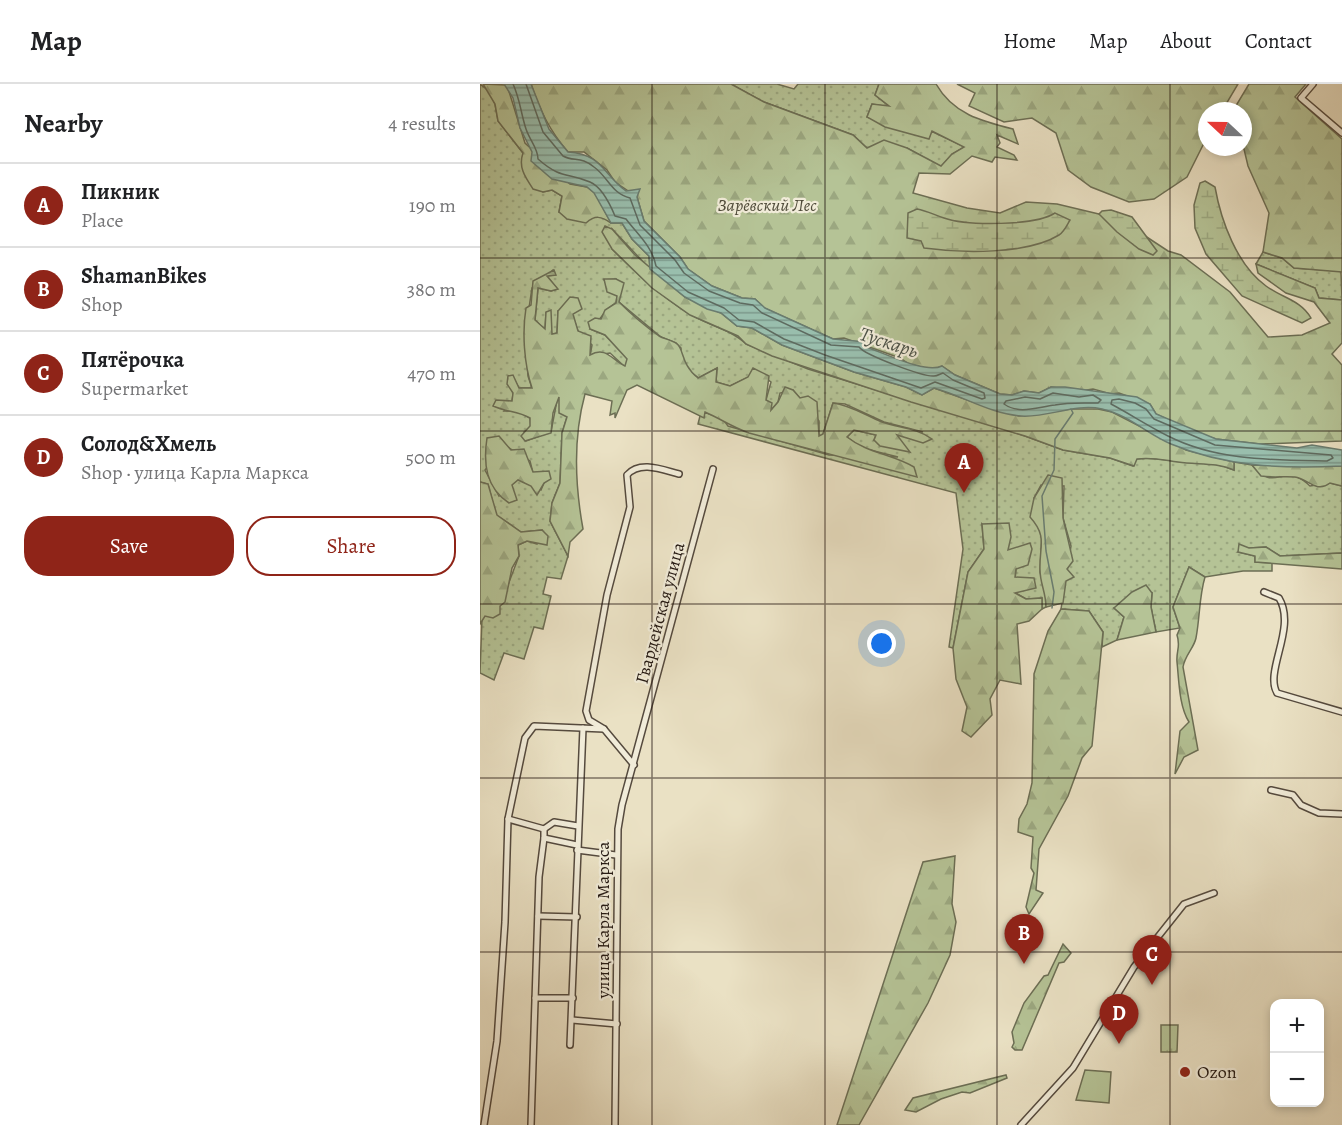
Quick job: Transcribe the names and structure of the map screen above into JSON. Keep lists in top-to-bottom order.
{
  "streets": {
    "street": ["Гвардейская улица", "улица Карла Маркса"]
  },
  "crossings": [
    ["Гвардейская улица", "улица Карла Маркса"]
  ],
  "water": ["Тускарь"],
  "parks": ["Зарёвский Лес"],
  "places": ["Ozon"],
  "north": "left",
  "page": {
    "header": "Map",
    "nav": [
      "Home",
      "Map",
      "About",
      "Contact"
    ],
    "heading": ["Nearby", "4 results"],
    "list": [
      {
        "mark": "A",
        "name": "Пикник",
        "note": "Place",
        "value": "190 m"
      },
      {
        "mark": "B",
        "name": "ShamanBikes",
        "note": "Shop",
        "value": "380 m"
      },
      {
        "mark": "C",
        "name": "Пятёрочка",
        "note": "Supermarket",
        "value": "470 m"
      },
      {
        "mark": "D",
        "name": "Солод&Хмель",
        "note": "Shop · улица Карла Маркса",
        "value": "500 m"
      }
    ],
    "pins": [
      "A",
      "B",
      "C",
      "D"
    ],
    "buttons": ["Save", "Share"],
    "map_buttons": ["+", "−"]
  }
}
